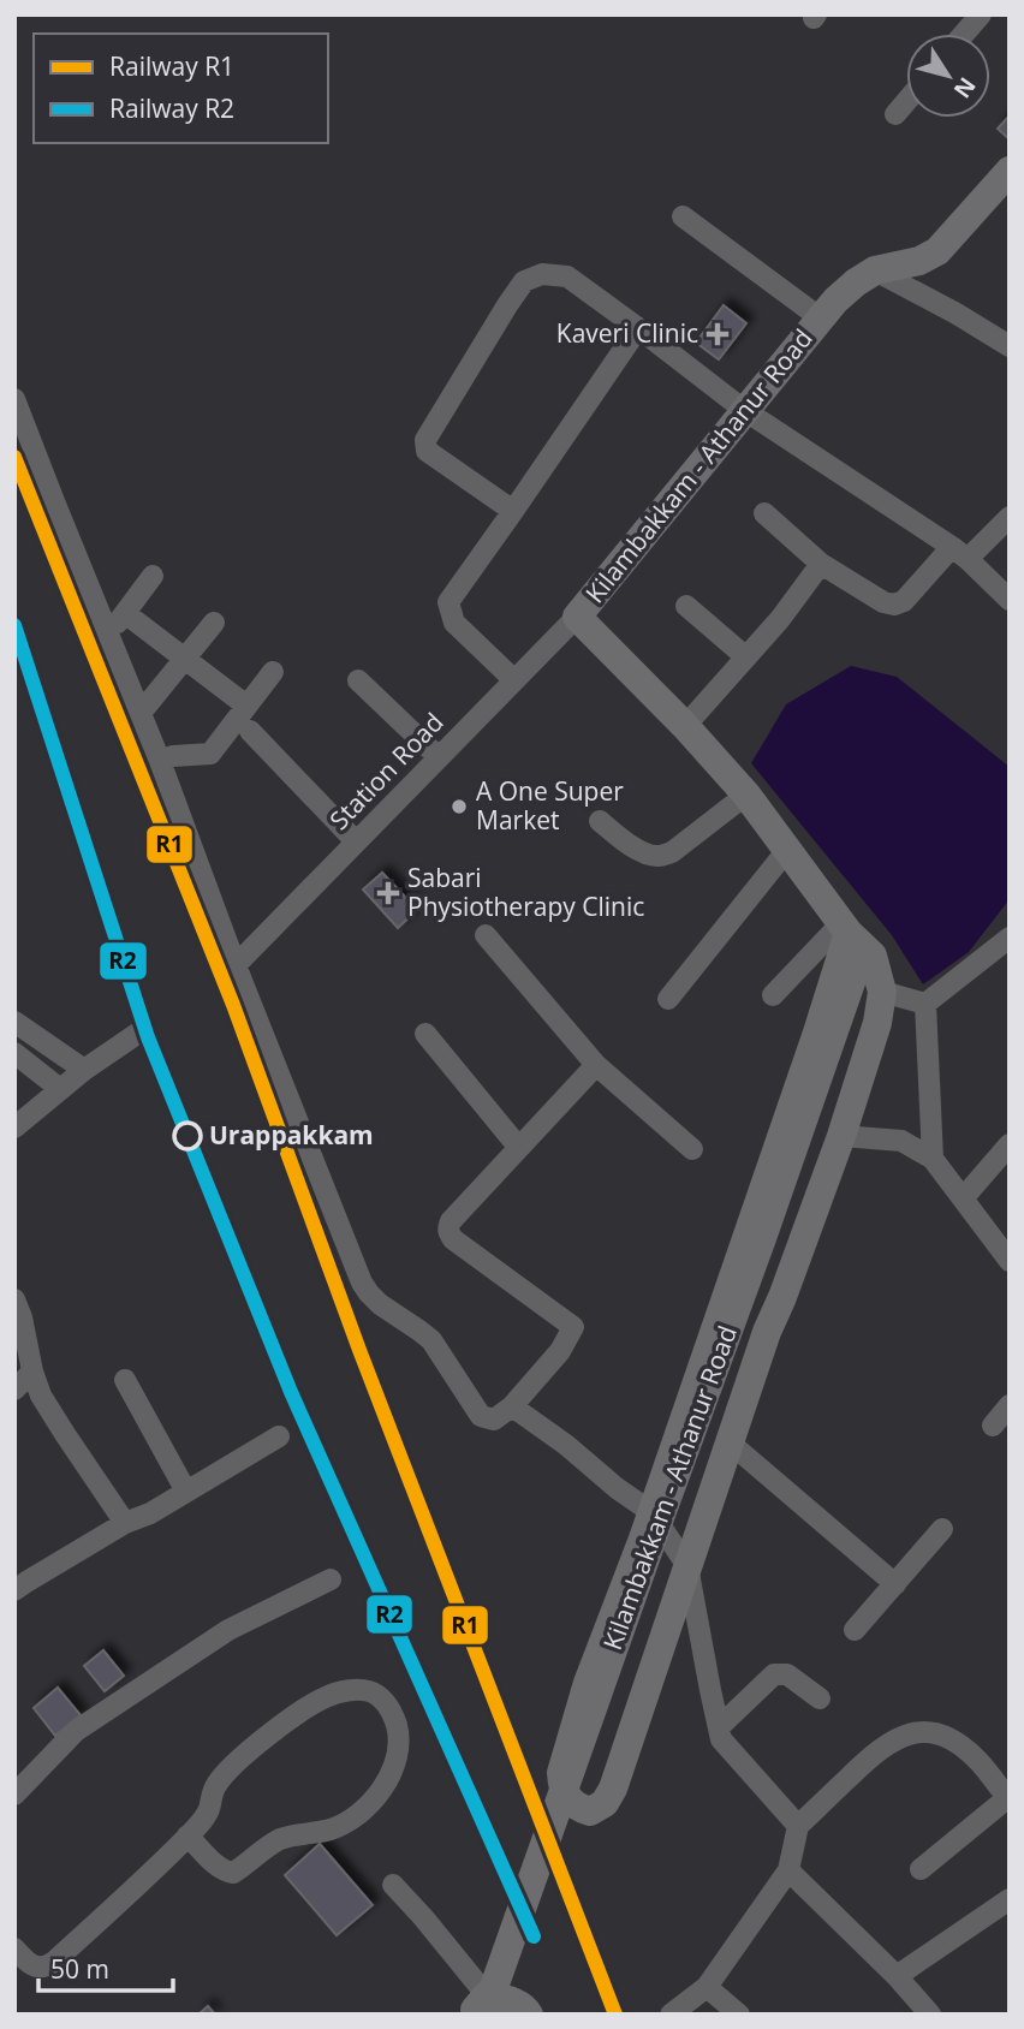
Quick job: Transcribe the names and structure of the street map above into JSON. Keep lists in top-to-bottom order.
{
  "streets": {
    "street": ["Kilambakkam - Athanur Road", "Station Road"]
  },
  "crossings": [
    ["Kilambakkam - Athanur Road", "Station Road"]
  ],
  "places": {
    "health": ["Kaveri Clinic", "Sabari Physiotherapy Clinic"],
    "other": ["A One Super Market", "Urappakkam"]
  },
  "lines": ["rail line R1", "rail line R2"],
  "legend": ["Railway R1", "Railway R2"],
  "scale_bar": "50 m",
  "north": "bottom right"
}
